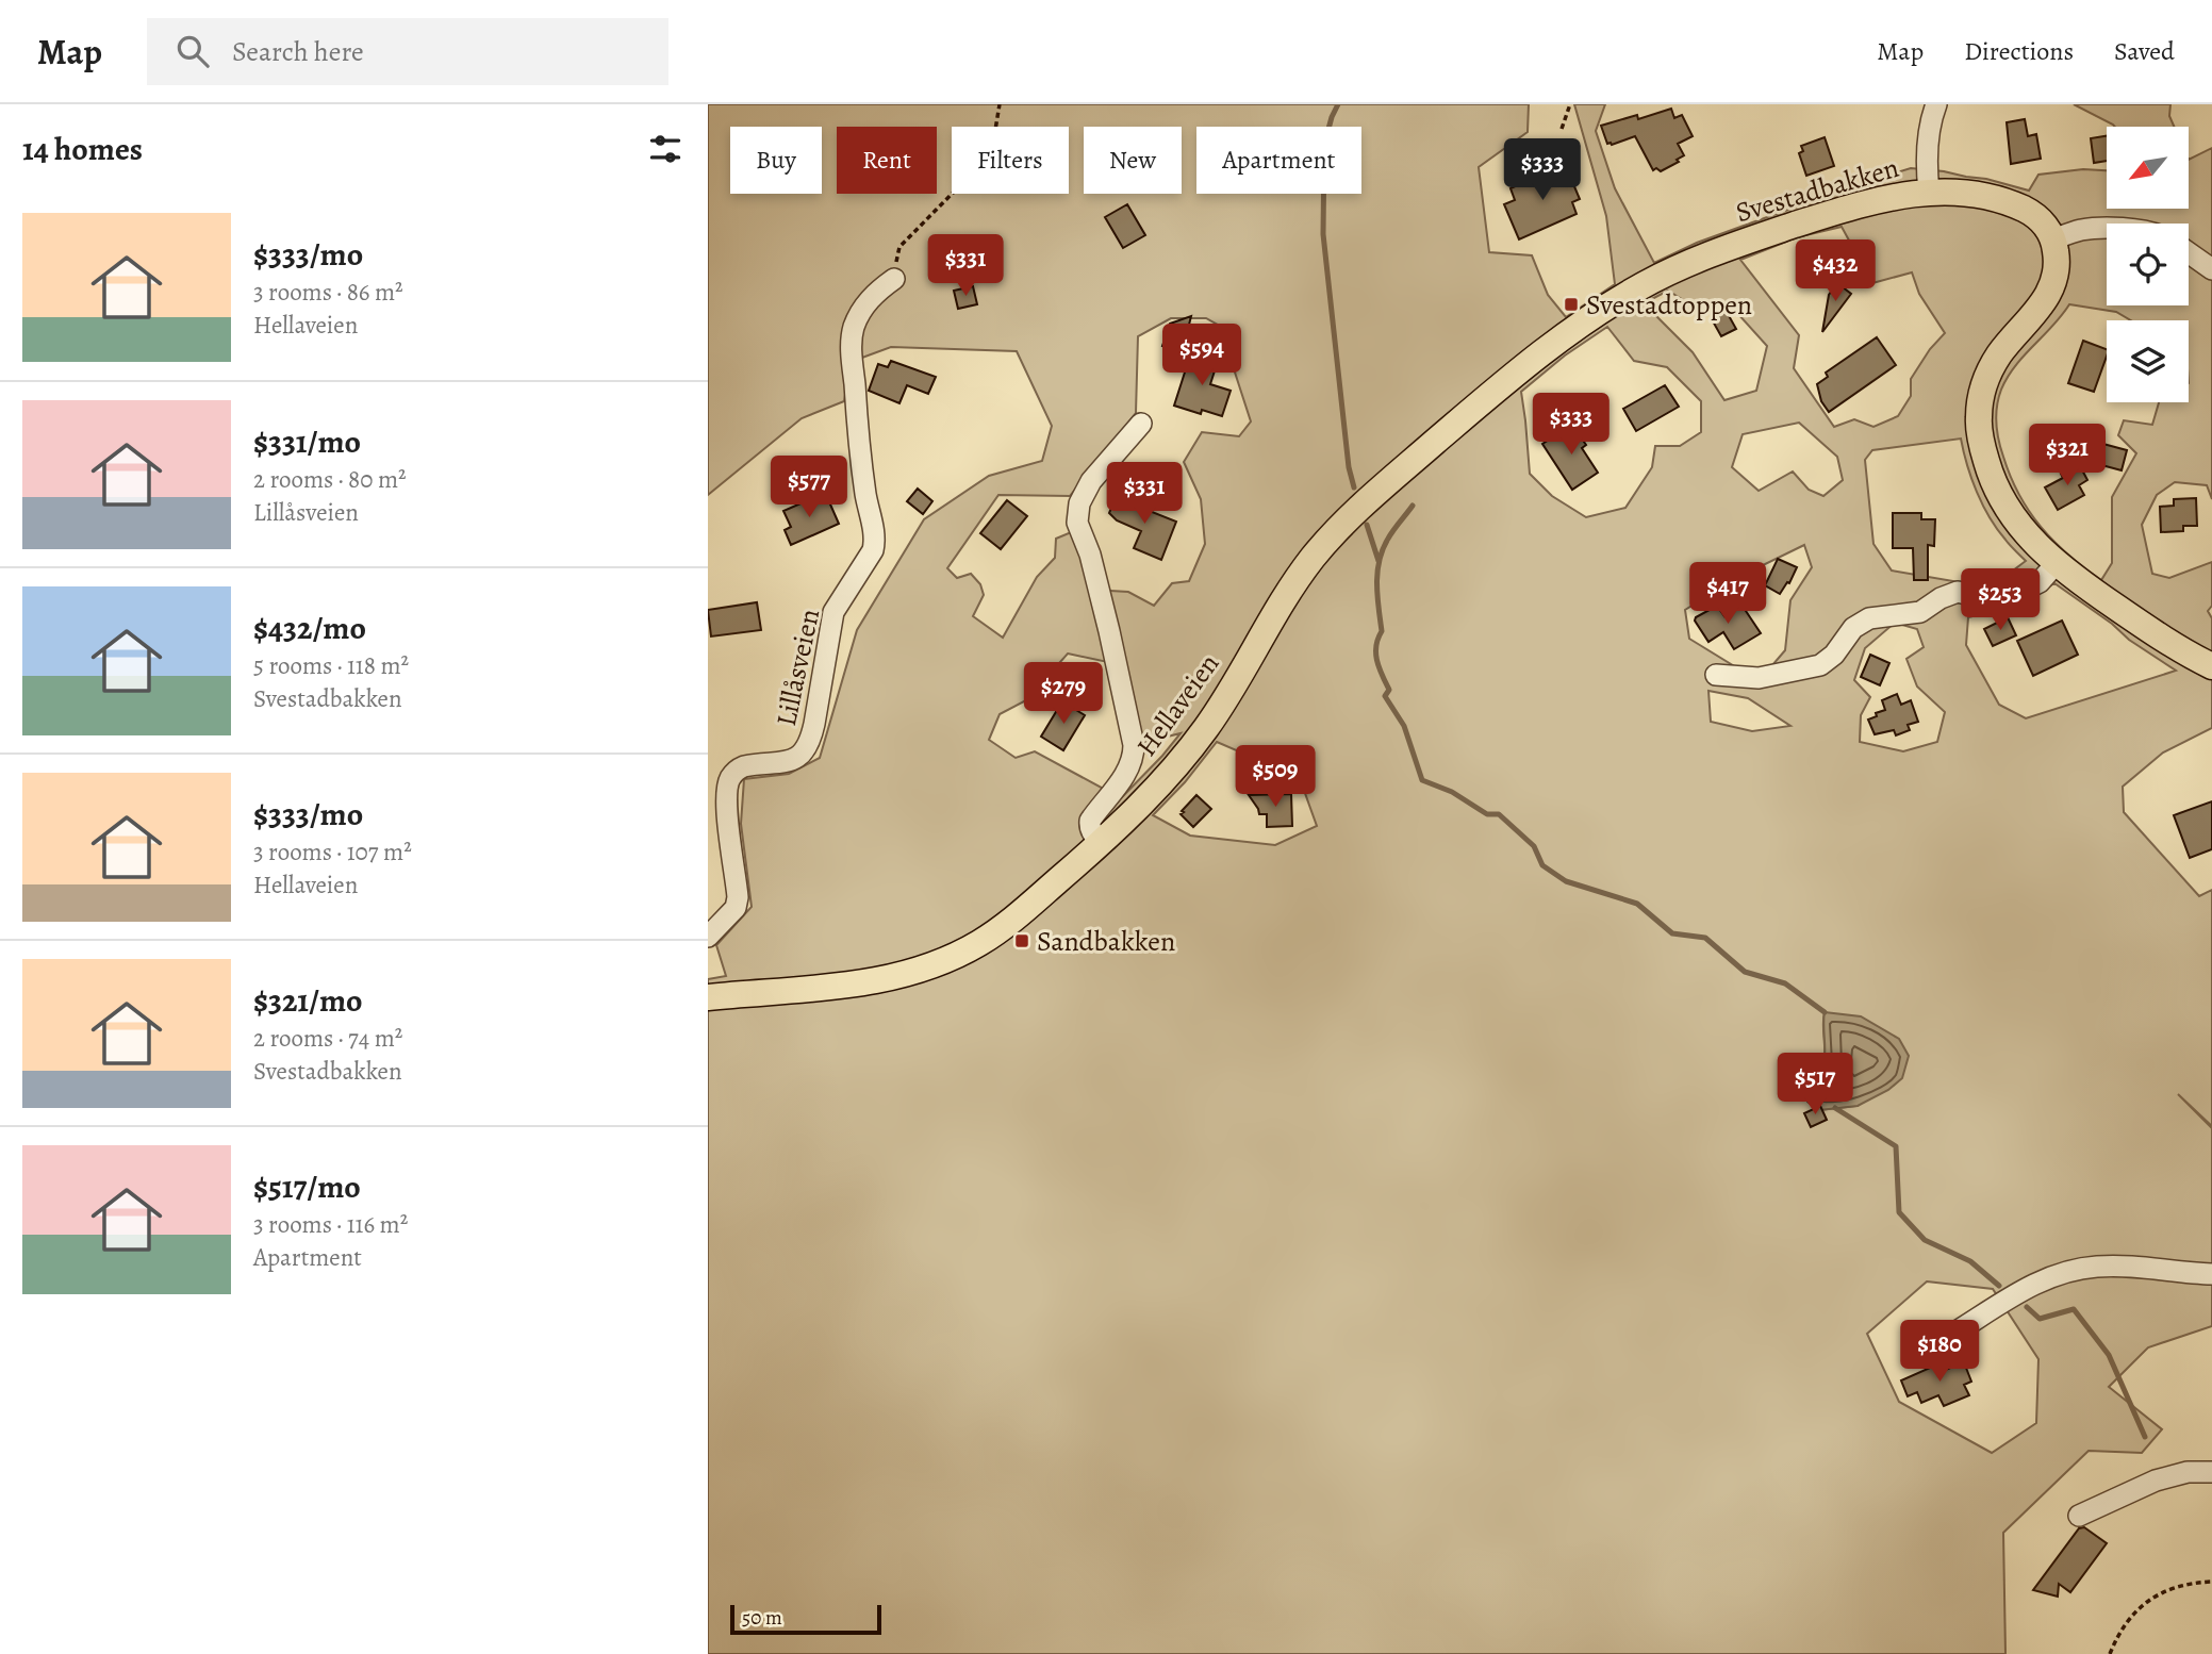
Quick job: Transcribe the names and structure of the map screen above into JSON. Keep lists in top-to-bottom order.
{
  "streets": {
    "main road": ["Svestadbakken", "Hellaveien"],
    "street": ["Lillåsveien"]
  },
  "crossings": [
    ["Svestadbakken", "Hellaveien"]
  ],
  "places": {
    "transit": ["Svestadtoppen", "Sandbakken"]
  },
  "scale_bar": "50 m",
  "north": "bottom left",
  "page": {
    "header": "Map",
    "search": "Search here",
    "nav": ["Map", "Directions", "Saved"],
    "heading": "14 homes",
    "chip": [
      "Buy",
      "Rent",
      "Filters",
      "New",
      "Apartment"
    ],
    "price": [
      "$333",
      "$331",
      "$432",
      "$594",
      "$333",
      "$321",
      "$577",
      "$331",
      "$417",
      "$253",
      "$279",
      "$509",
      "$517",
      "$180"
    ],
    "list": [
      {
        "name": "$333/mo",
        "note": "3 rooms · 86 m² · Hellaveien"
      },
      {
        "name": "$331/mo",
        "note": "2 rooms · 80 m² · Lillåsveien"
      },
      {
        "name": "$432/mo",
        "note": "5 rooms · 118 m² · Svestadbakken"
      },
      {
        "name": "$333/mo",
        "note": "3 rooms · 107 m² · Hellaveien"
      },
      {
        "name": "$321/mo",
        "note": "2 rooms · 74 m² · Svestadbakken"
      },
      {
        "name": "$517/mo",
        "note": "3 rooms · 116 m² · Apartment"
      }
    ],
    "scale": "50 m"
  }
}
